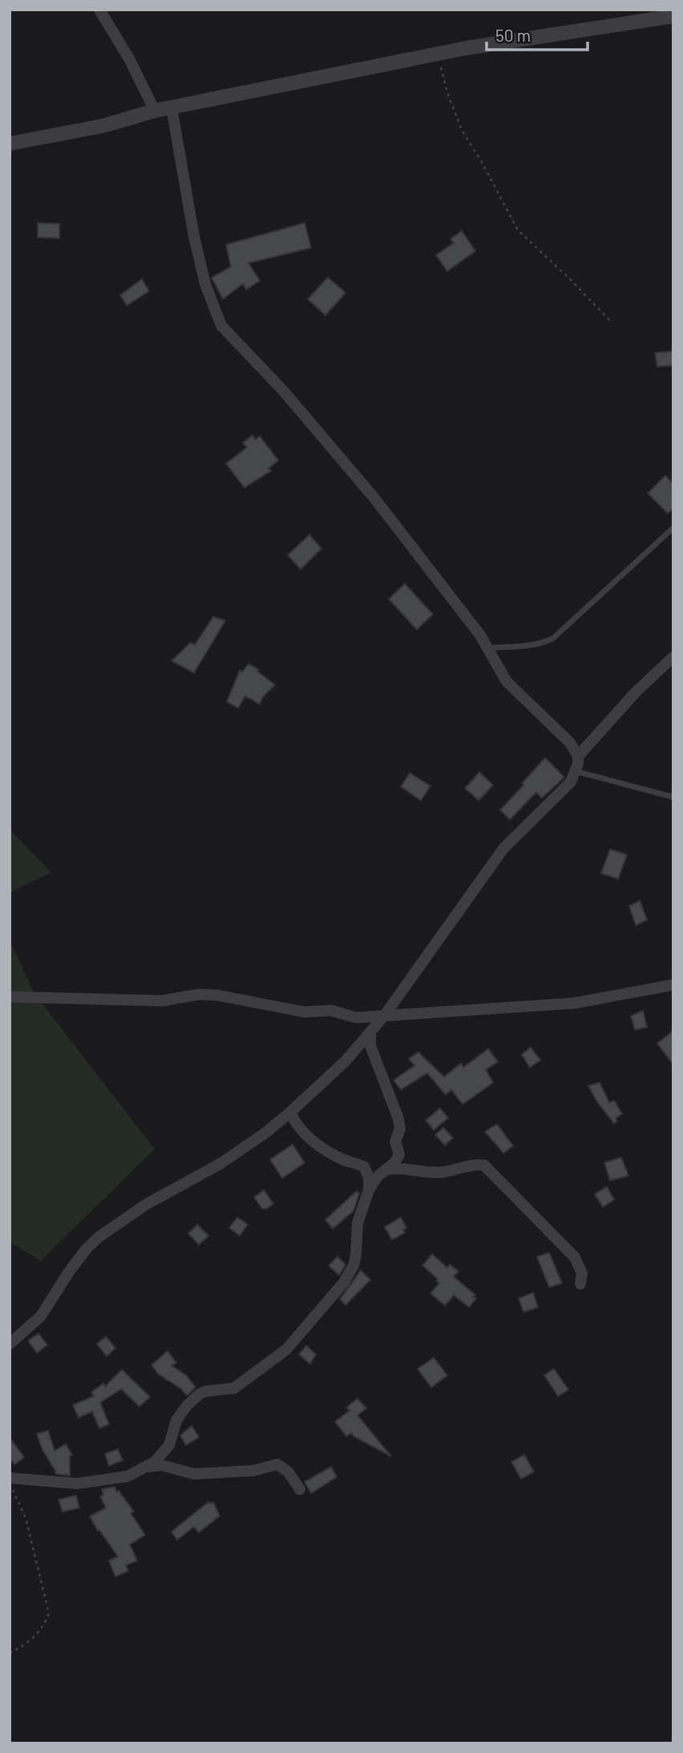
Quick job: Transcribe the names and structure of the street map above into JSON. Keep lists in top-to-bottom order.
{
  "scale_bar": "50 m"
}
